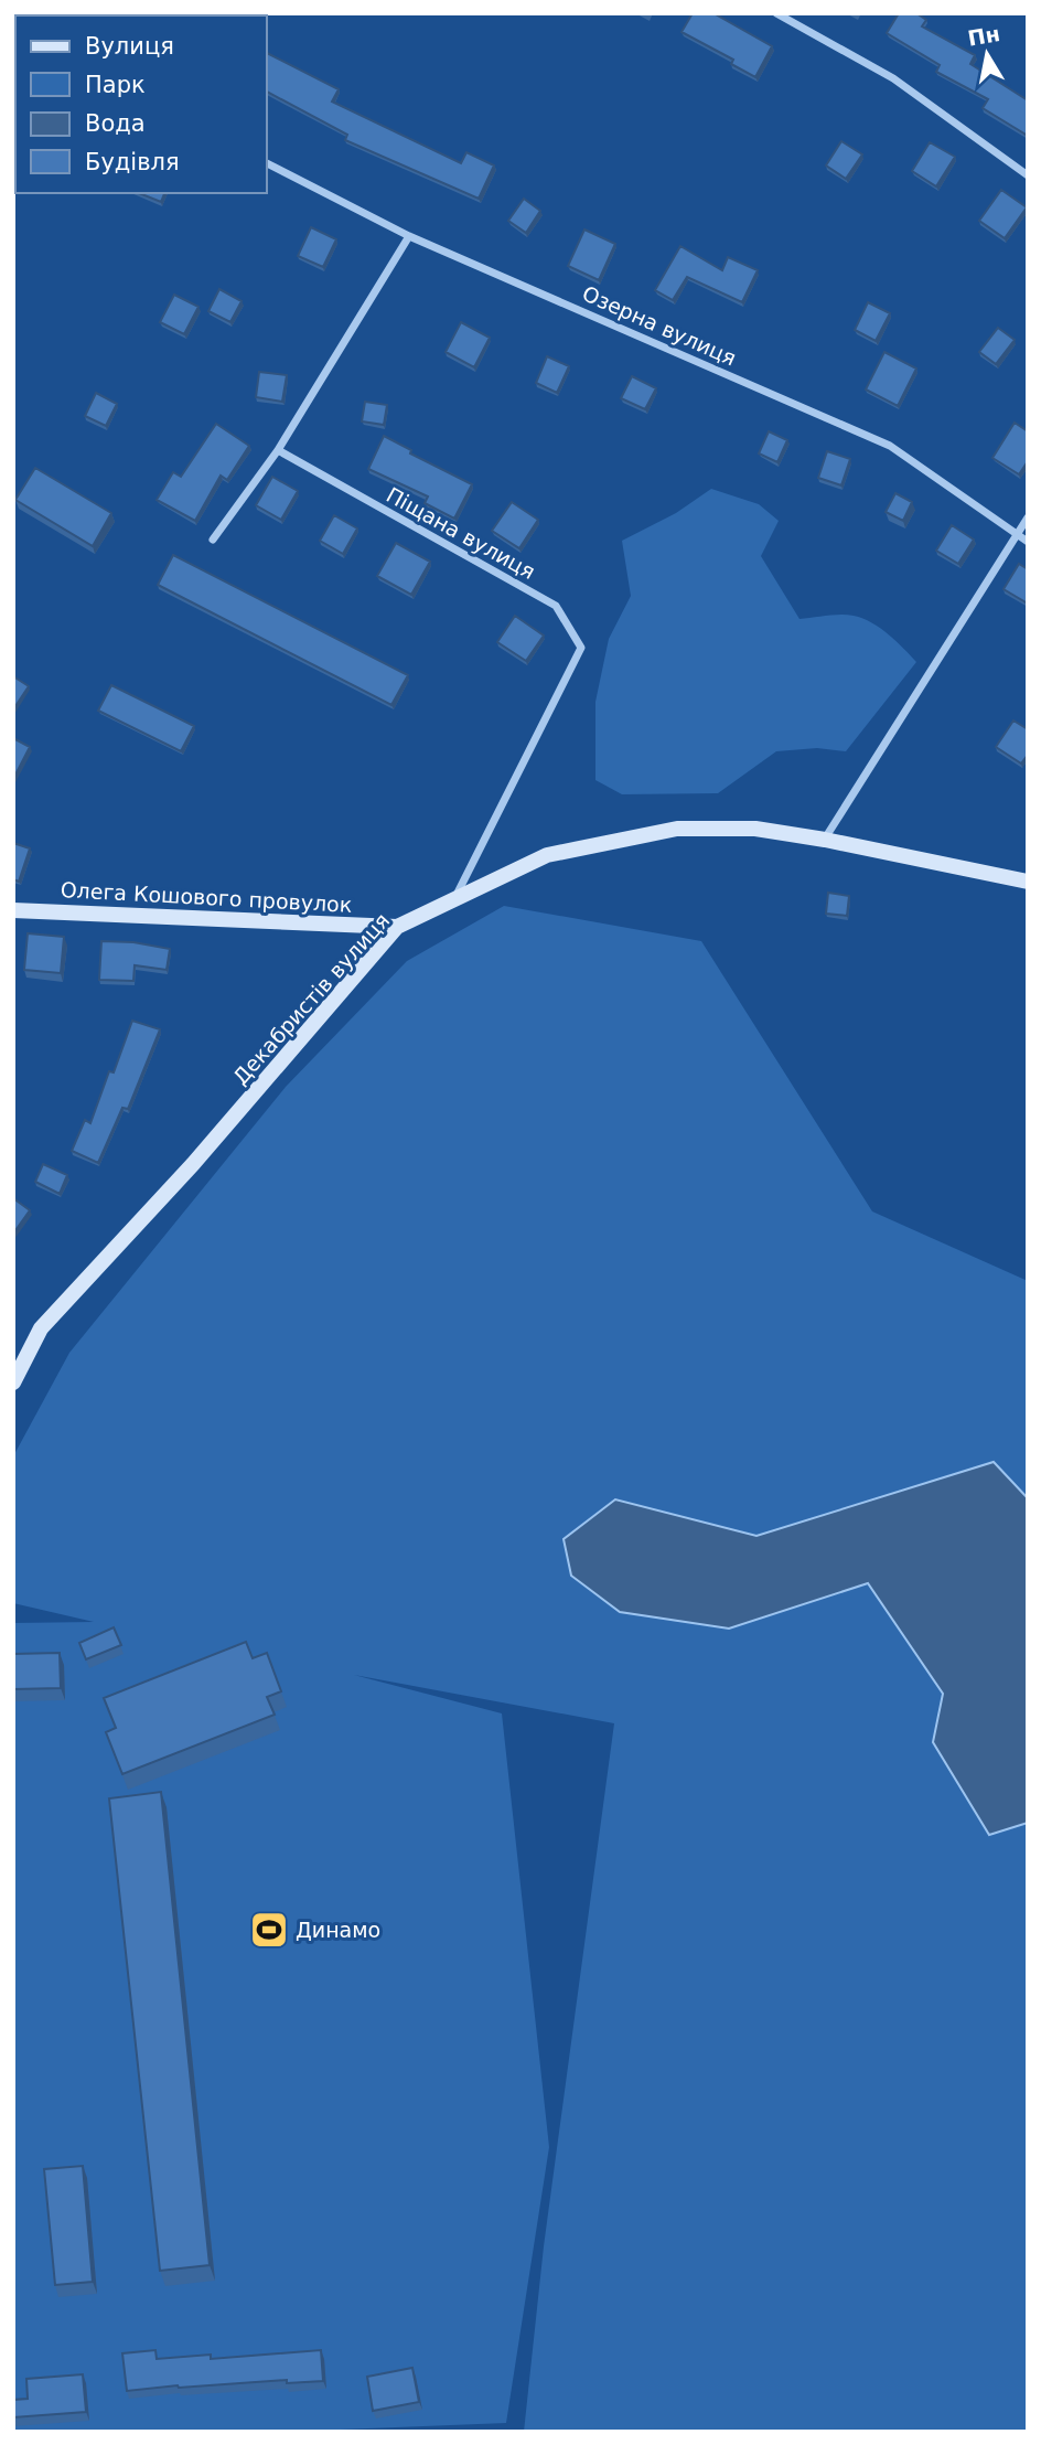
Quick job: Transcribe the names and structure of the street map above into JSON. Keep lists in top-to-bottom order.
{
  "streets": {
    "street": [
      "Озерна вулиця",
      "Піщана вулиця",
      "Олега Кошового провулок",
      "Декабристів вулиця"
    ]
  },
  "crossings": [
    ["Піщана вулиця", "Декабристів вулиця"],
    ["Олега Кошового провулок", "Декабристів вулиця"]
  ],
  "places": {
    "sports": ["Динамо"]
  },
  "legend": [
    "Вулиця",
    "Парк",
    "Вода",
    "Будівля"
  ],
  "north": "top"
}
